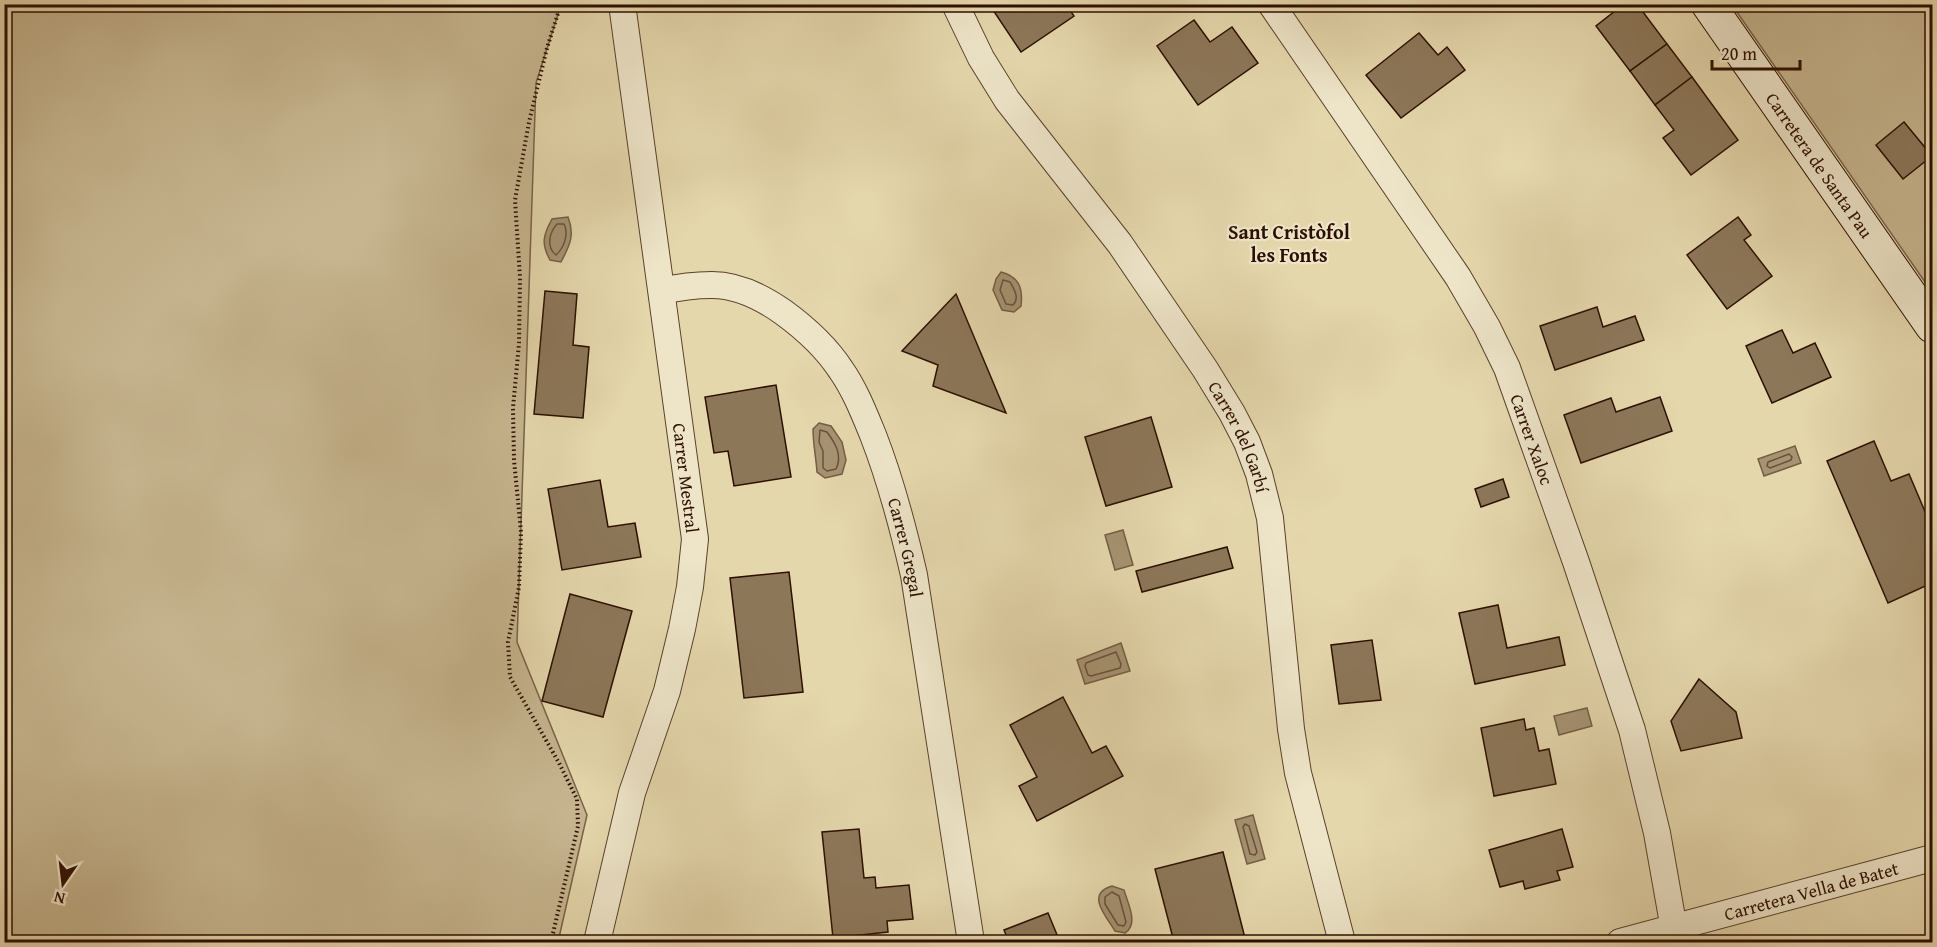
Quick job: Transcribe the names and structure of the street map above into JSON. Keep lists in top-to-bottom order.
{
  "streets": {
    "main road": ["Carretera de Santa Pau"],
    "street": [
      "Carrer del Garbí",
      "Carrer Xaloc",
      "Carrer Mestral",
      "Carrer Gregal",
      "Carretera Vella de Batet"
    ]
  },
  "crossings": [
    ["Carrer Xaloc", "Carretera Vella de Batet"],
    ["Carrer Mestral", "Carrer Gregal"]
  ],
  "districts": ["Sant Cristòfol les Fonts"],
  "scale_bar": "20 m",
  "north": "bottom"
}
